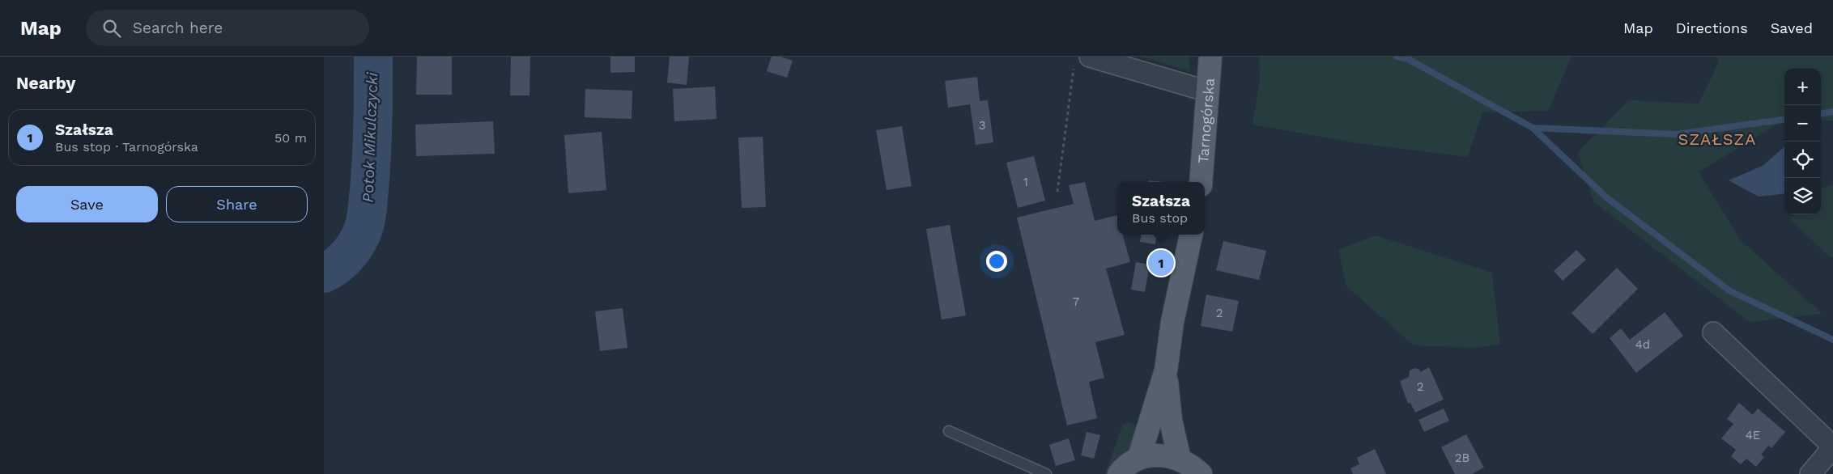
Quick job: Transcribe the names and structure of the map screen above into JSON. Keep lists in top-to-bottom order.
{
  "streets": {
    "main road": ["Tarnogórska"]
  },
  "districts": ["SZAŁSZA"],
  "water": ["Potok Mikulczycki"],
  "house_numbers": [
    "3",
    "1",
    "7",
    "2",
    "4d",
    "2",
    "4E",
    "2B"
  ],
  "page": {
    "header": "Map",
    "search": "Search here",
    "nav": ["Map", "Directions", "Saved"],
    "heading": "Nearby",
    "map_buttons": ["+", "−"],
    "list": [
      {
        "mark": "1",
        "name": "Szałsza",
        "note": "Bus stop · Tarnogórska",
        "value": "50 m"
      }
    ],
    "buttons": ["Save", "Share"],
    "popup": ["Szałsza", "Bus stop"],
    "pins": "1"
  }
}
